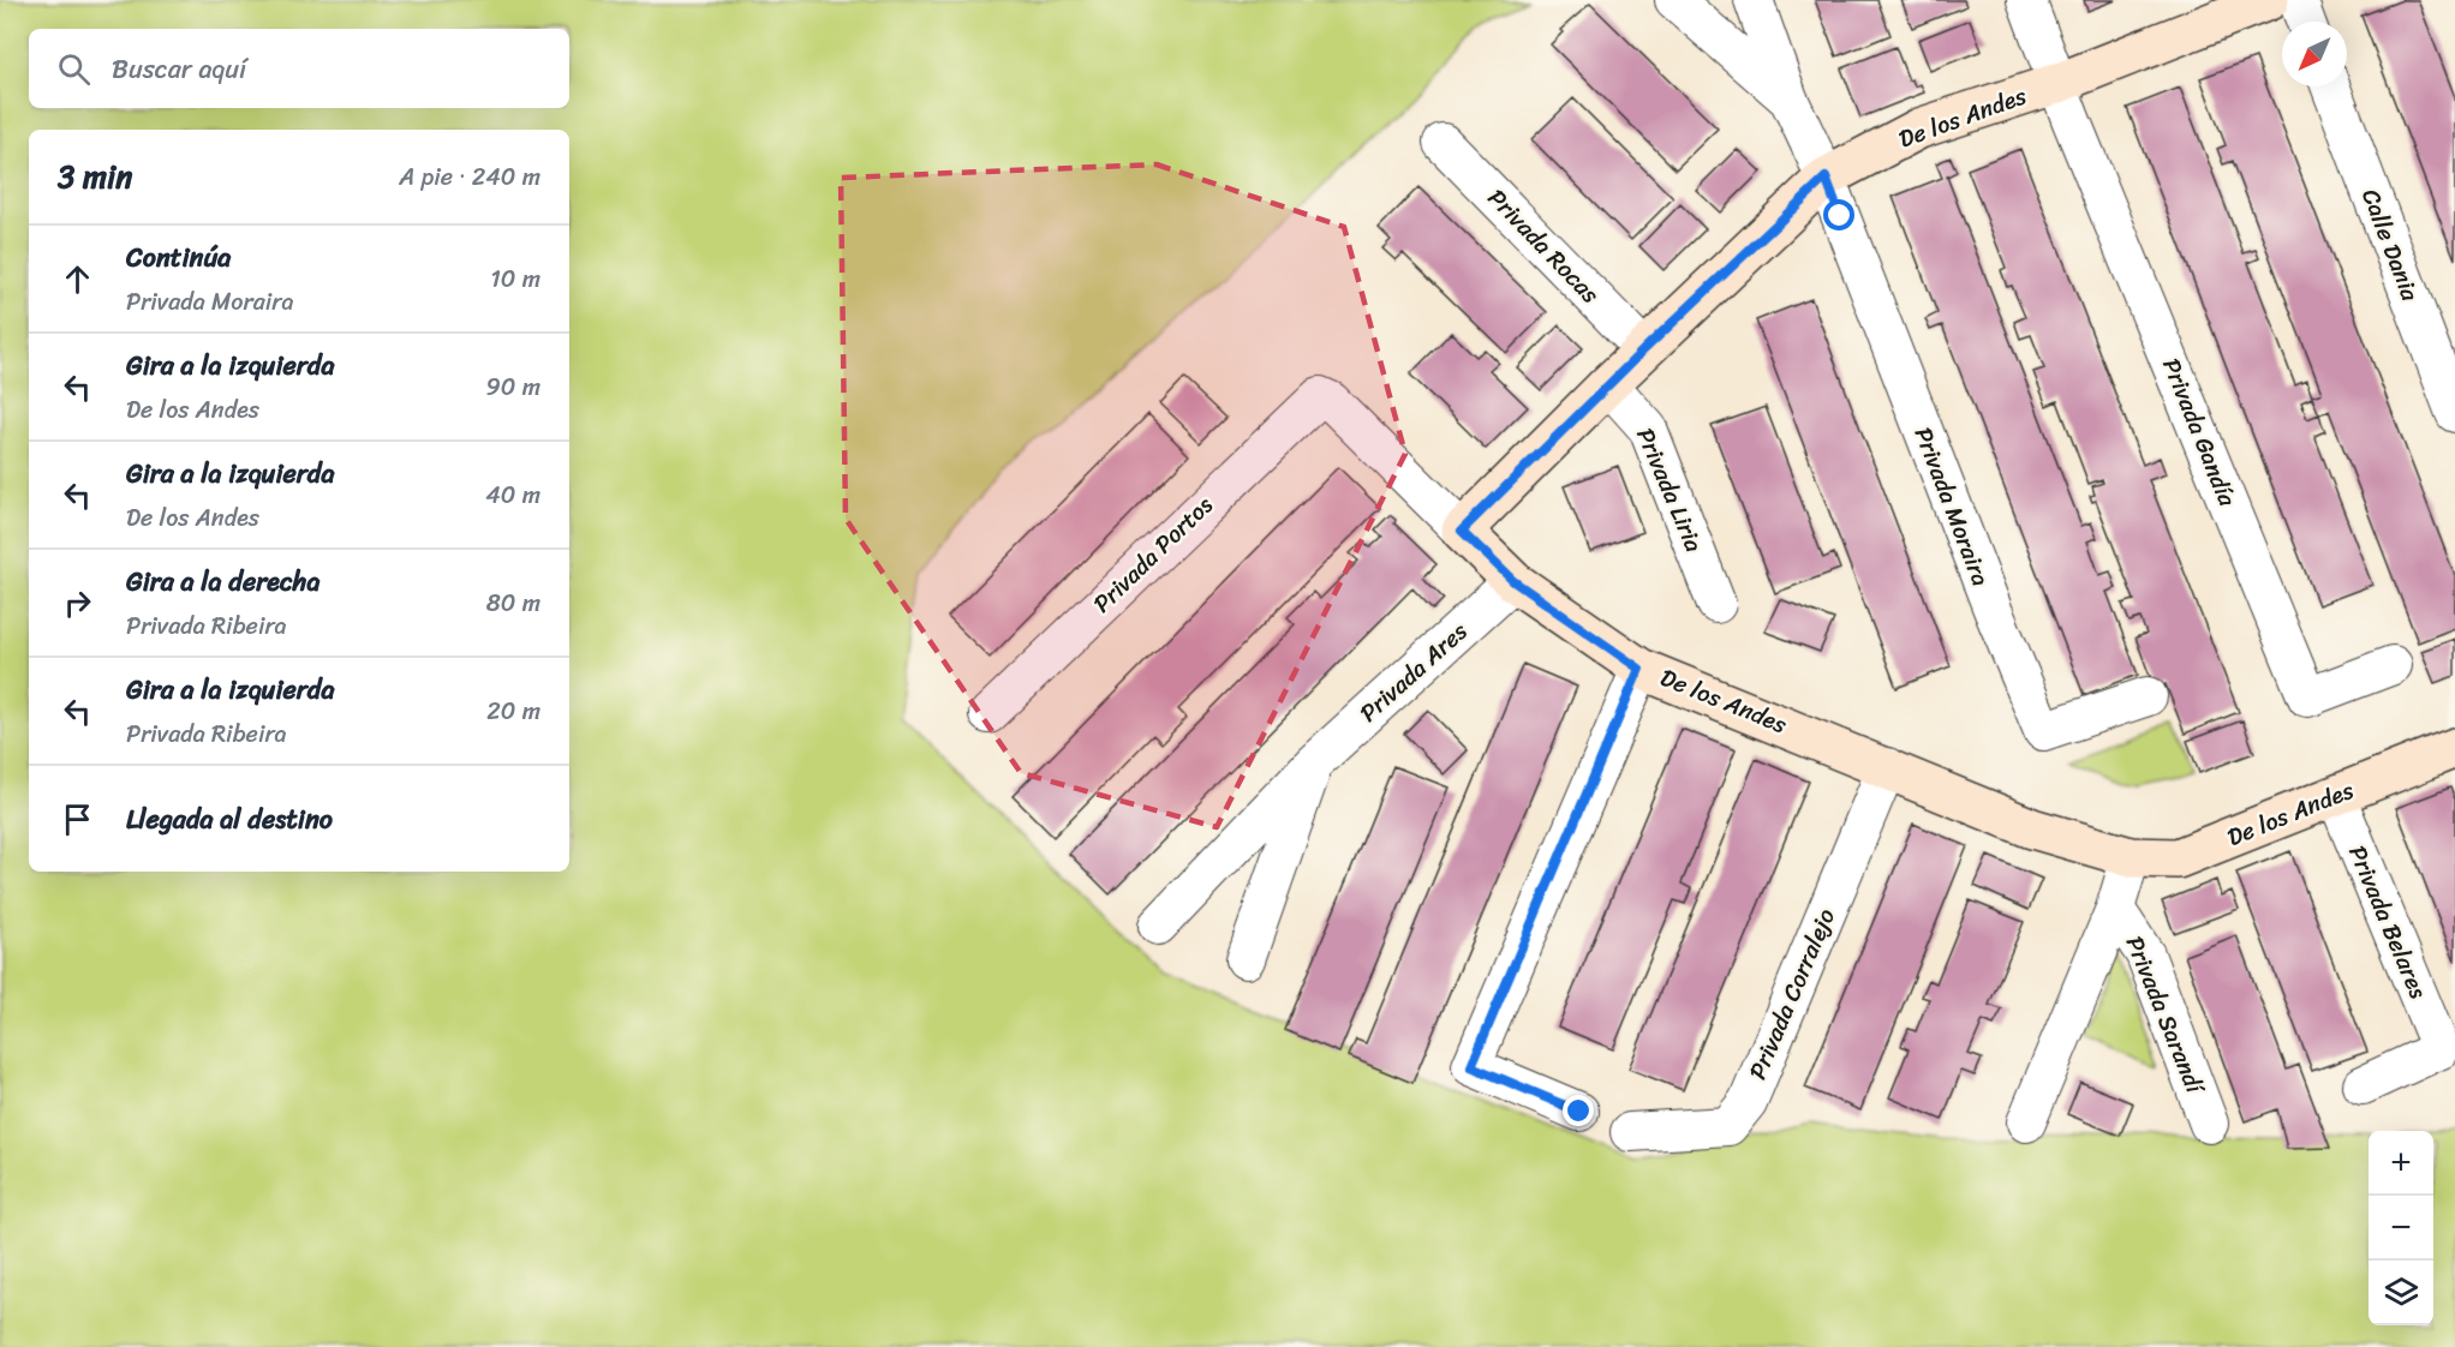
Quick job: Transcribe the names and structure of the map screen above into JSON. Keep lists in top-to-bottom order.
{
  "streets": {
    "street": [
      "De los Andes",
      "Calle Dania",
      "Privada Rocas",
      "Privada Gandía",
      "Privada Liria",
      "Privada Moraira",
      "Privada Portos",
      "Privada Ares",
      "Privada Belares",
      "Privada Corralejo",
      "Privada Sarandí"
    ]
  },
  "crossings": [
    ["De los Andes", "Privada Rocas"],
    ["De los Andes", "Privada Gandía"],
    ["De los Andes", "Privada Liria"],
    ["De los Andes", "Privada Moraira"],
    ["De los Andes", "Privada Portos"],
    ["De los Andes", "Privada Ares"],
    ["De los Andes", "Privada Belares"],
    ["De los Andes", "Privada Corralejo"],
    ["De los Andes", "Privada Sarandí"]
  ],
  "north": "bottom left",
  "page": {
    "search": "Buscar aquí",
    "heading": ["3 min", "A pie · 240 m"],
    "list": [
      ["Continúa", "Privada Moraira", "10 m"],
      ["Gira a la izquierda", "De los Andes", "90 m"],
      ["Gira a la izquierda", "De los Andes", "40 m"],
      ["Gira a la derecha", "Privada Ribeira", "80 m"],
      ["Gira a la izquierda", "Privada Ribeira", "20 m"],
      "Llegada al destino"
    ],
    "map_buttons": ["+", "−"]
  }
}
